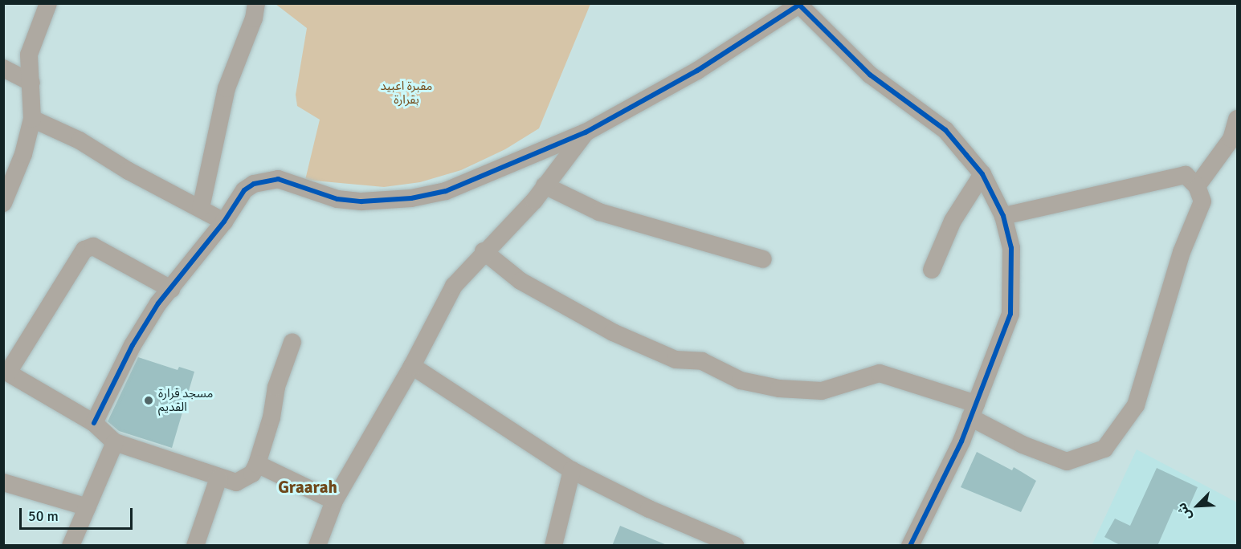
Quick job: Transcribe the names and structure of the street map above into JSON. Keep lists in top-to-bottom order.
{
  "districts": ["Graarah"],
  "parks": ["مقبرة اعبيد بقرارة"],
  "places": ["مسجد قرارة القديم"],
  "scale_bar": "50 m",
  "north": "bottom left"
}
